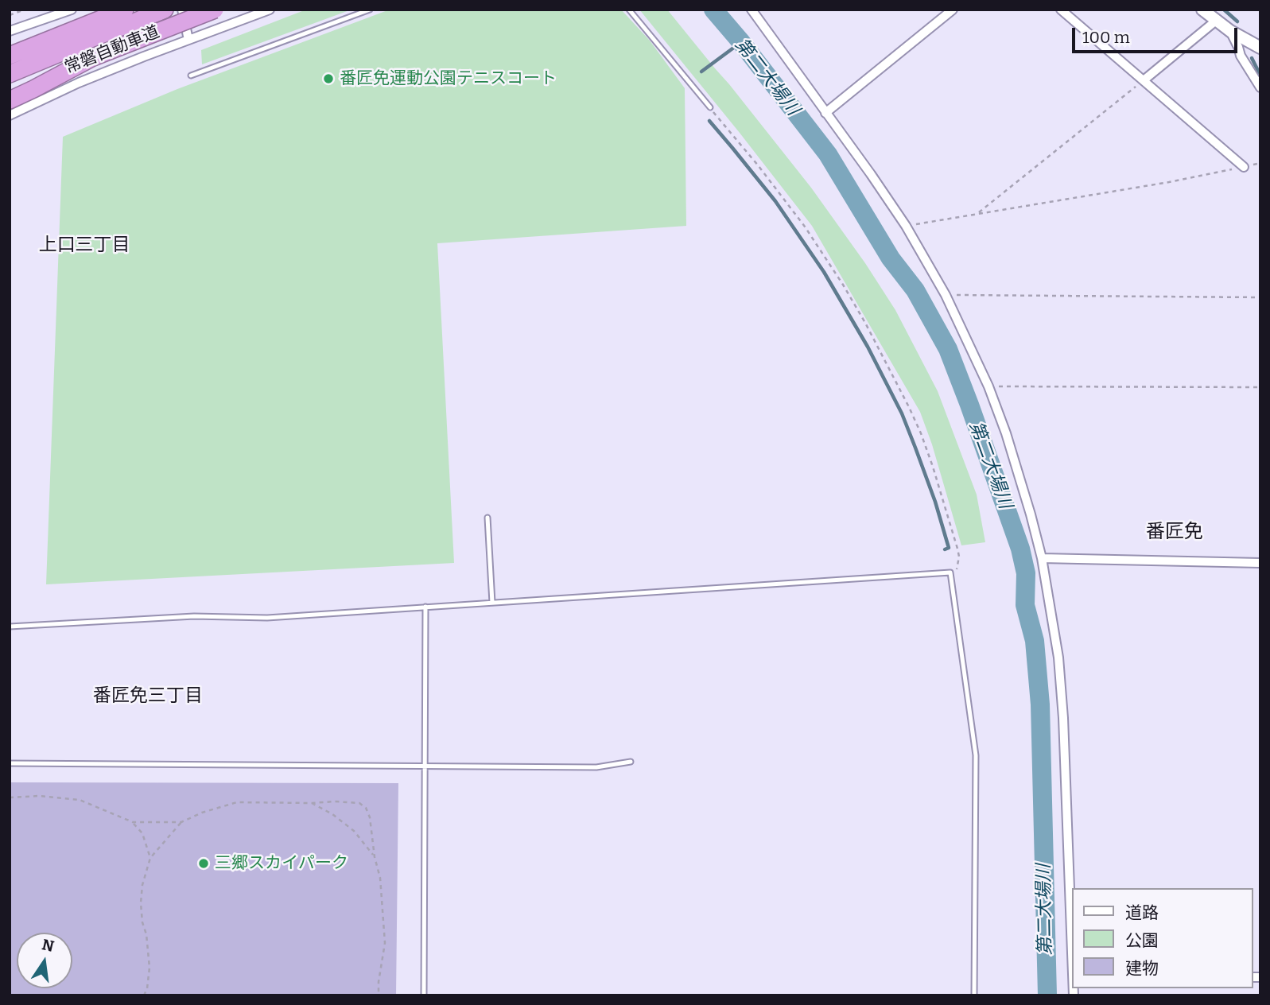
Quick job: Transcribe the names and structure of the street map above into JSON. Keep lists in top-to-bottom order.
{
  "streets": {
    "highway": ["常磐自動車道"]
  },
  "districts": ["上口三丁目", "番匠免", "番匠免三丁目"],
  "water": ["第二大場川"],
  "places": ["番匠免運動公園テニスコート", "三郷スカイパーク"],
  "legend": ["道路", "公園", "建物"],
  "scale_bar": "100 m",
  "north": "top"
}
